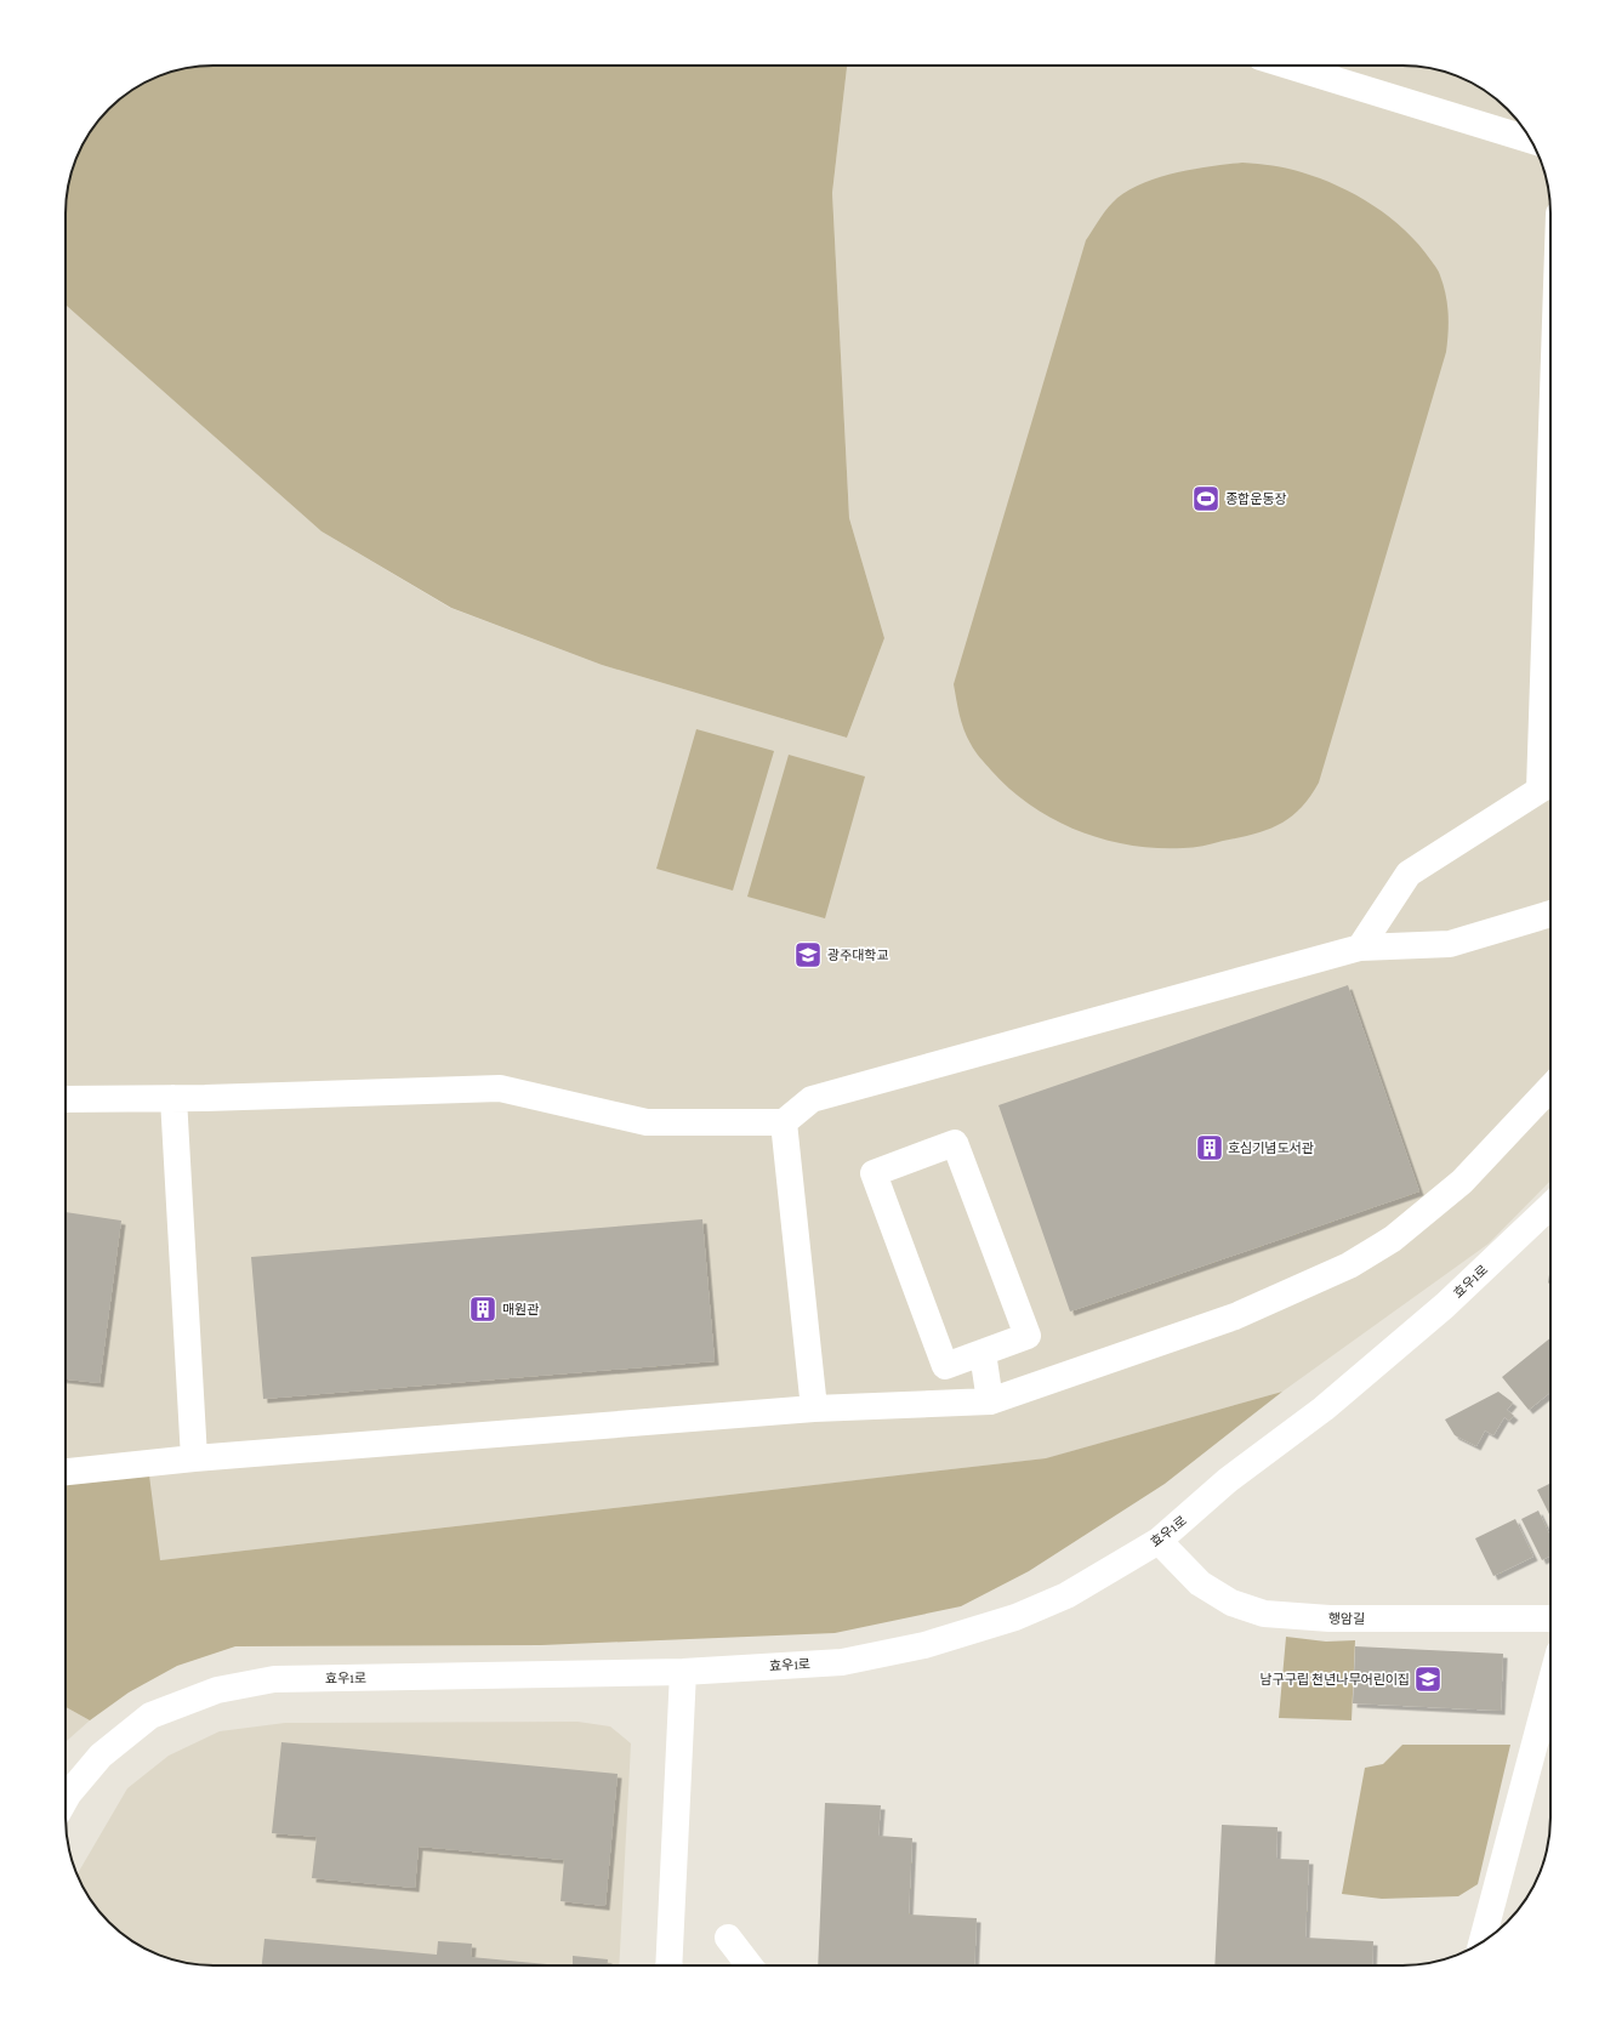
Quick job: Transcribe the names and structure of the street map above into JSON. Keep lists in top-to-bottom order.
{
  "streets": {
    "street": ["효우1로", "행암길"]
  },
  "crossings": [
    ["효우1로", "행암길"]
  ],
  "places": {
    "sports": ["종합운동장"],
    "school or university": ["광주대학교", "남구구립 천년나무어린이집"],
    "building": ["호심기념도서관", "매원관"]
  }
}
